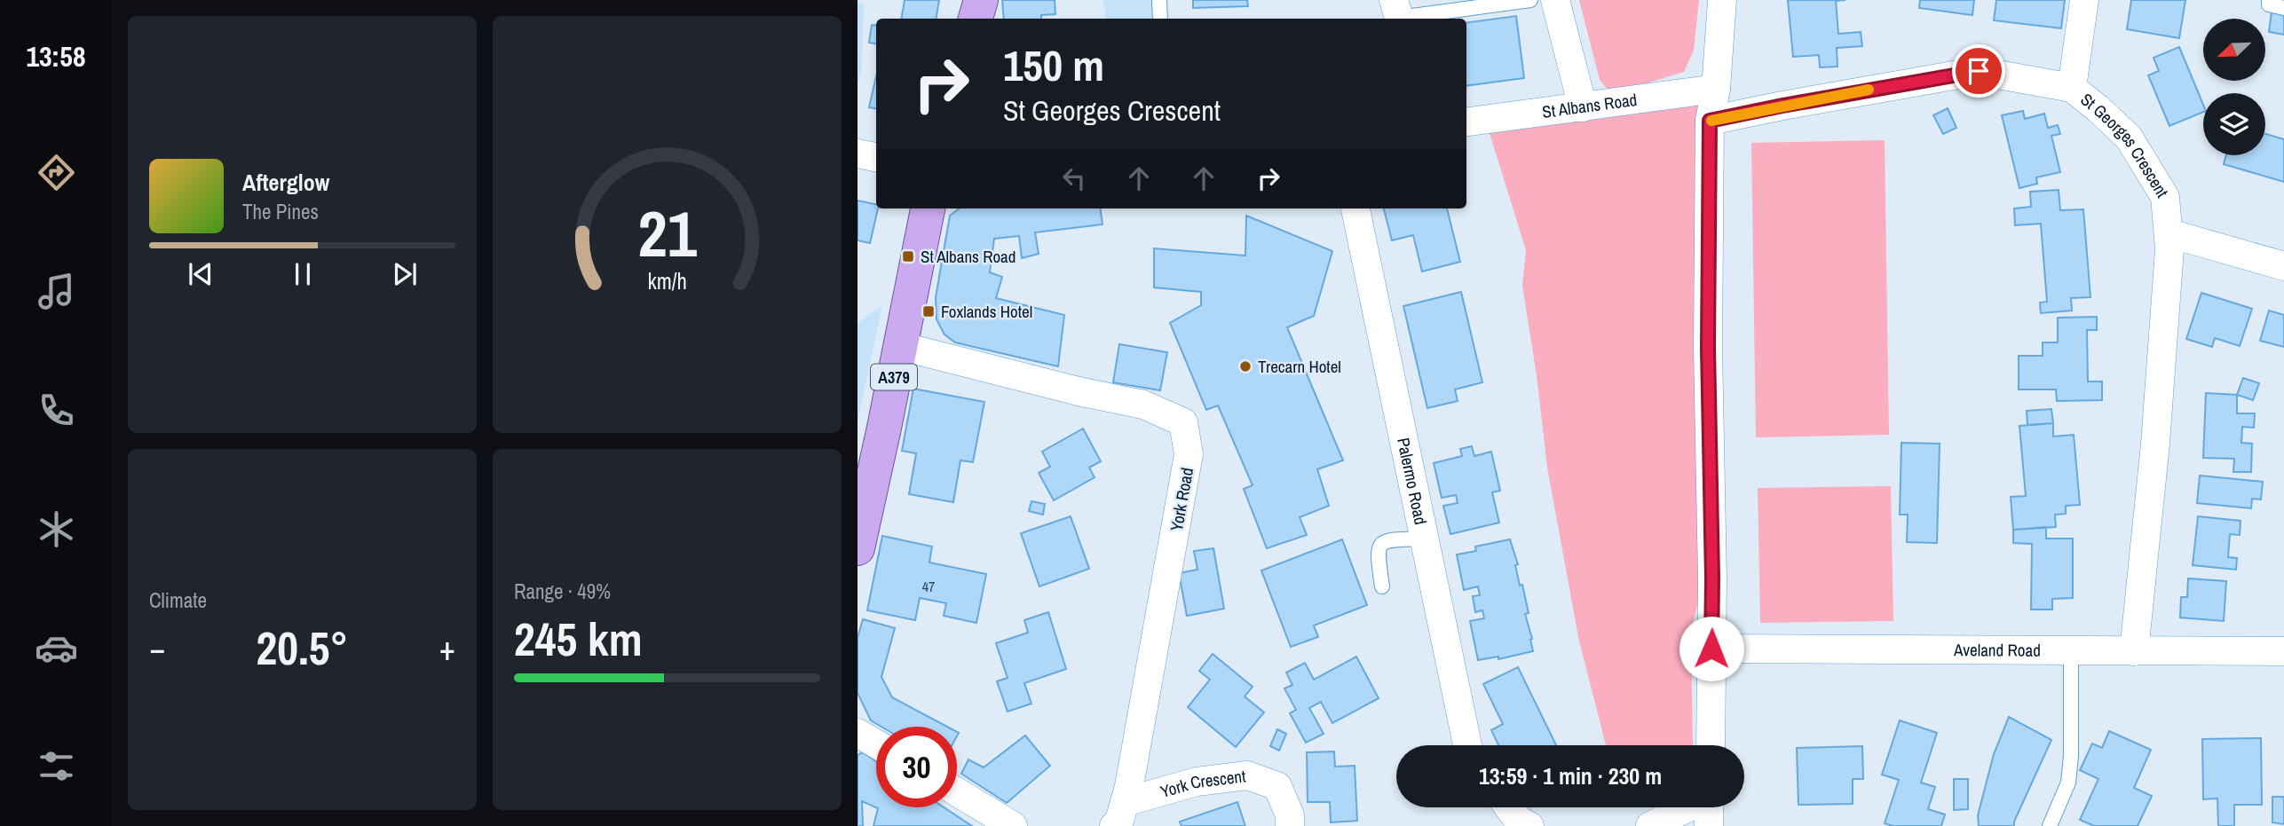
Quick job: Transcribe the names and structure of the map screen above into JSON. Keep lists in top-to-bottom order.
{
  "streets": {
    "main road": ["A379"],
    "street": [
      "St Albans Road",
      "St Georges Crescent",
      "Palermo Road",
      "York Road",
      "Aveland Road",
      "York Crescent"
    ]
  },
  "crossings": [
    ["St Georges Crescent", "Aveland Road"],
    ["A379", "York Road"],
    ["York Road", "York Crescent"]
  ],
  "places": {
    "transit": ["St Albans Road", "Foxlands Hotel"],
    "other": ["Trecarn Hotel"]
  },
  "house_numbers": ["47"],
  "north": "bottom left",
  "page": {
    "tabs": "13:58",
    "turn": ["150 m", "St Georges Crescent"],
    "song": ["Afterglow", "The Pines"],
    "tile": [
      "Climate",
      ["Range · 49%", "245 km"]
    ],
    "heat": ["−", "20.5°", "+"],
    "limit": "30",
    "trip": "13:59 · 1 min · 230 m",
    "gauge": ["21", "km/h"]
  }
}
